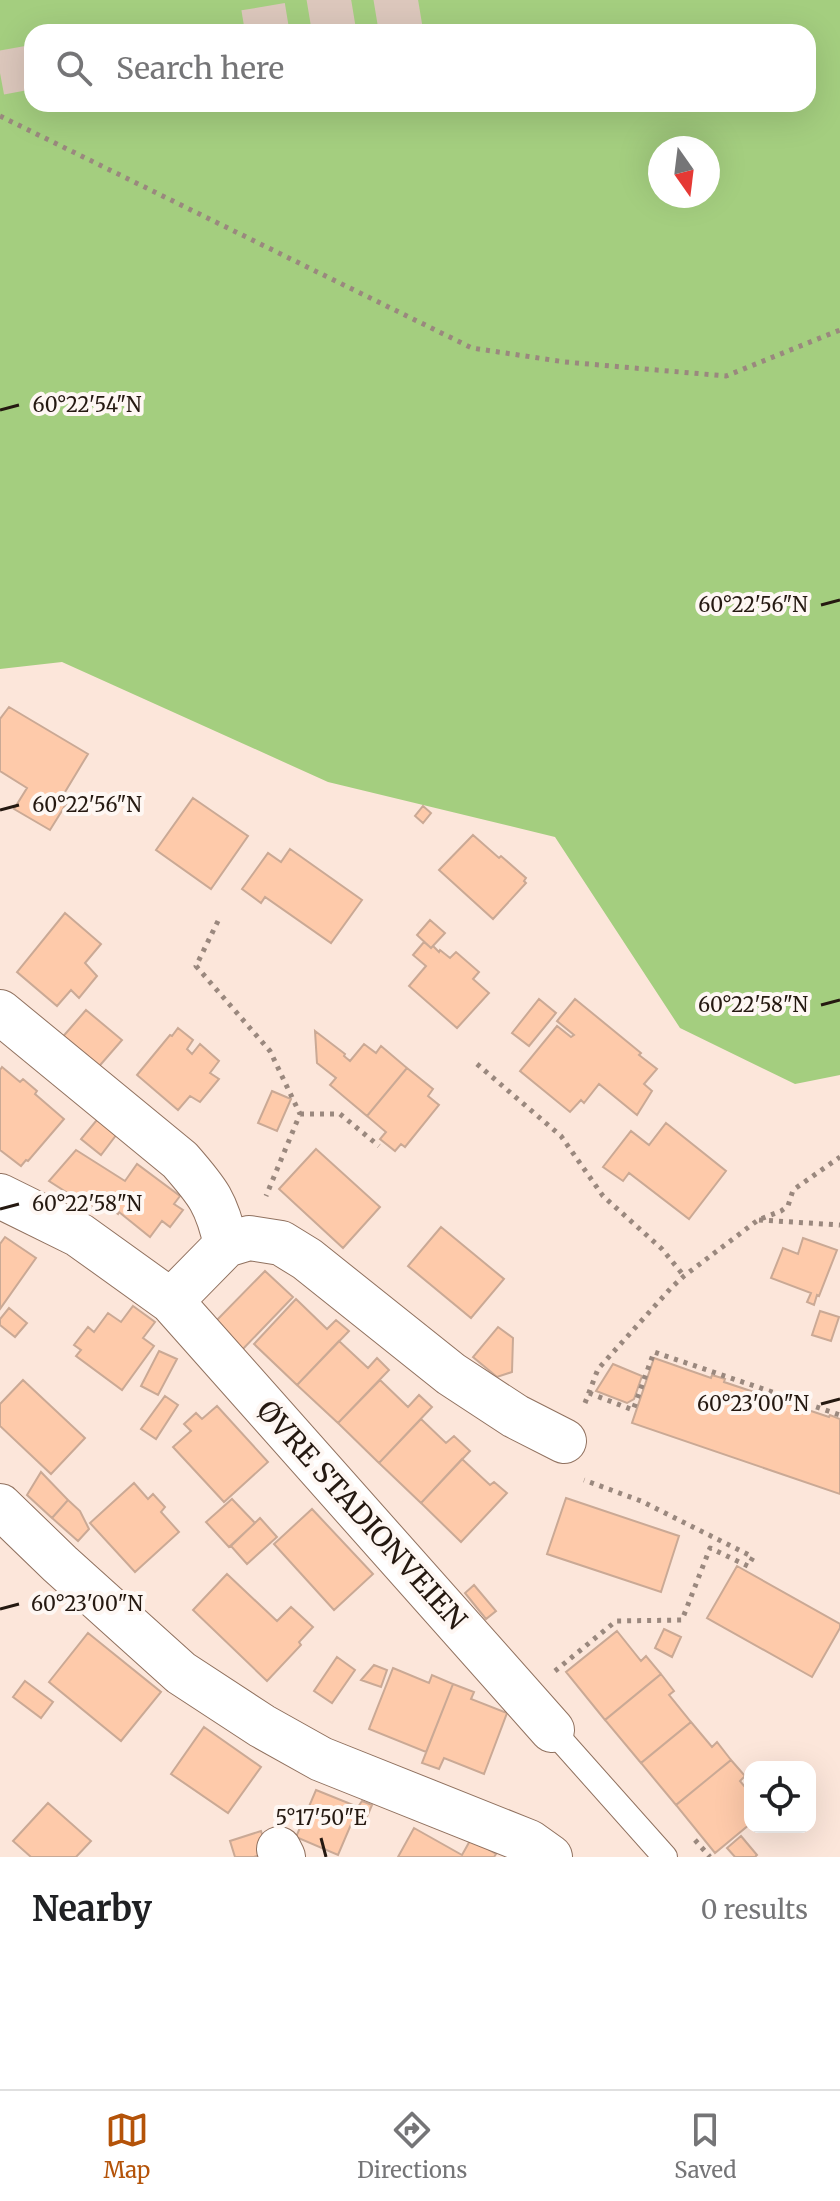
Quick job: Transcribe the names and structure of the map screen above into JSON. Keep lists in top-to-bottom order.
{
  "streets": {
    "street": ["ØVRE STADIONVEIEN"]
  },
  "north": "bottom",
  "page": {
    "search": "Search here",
    "heading": ["Nearby", "0 results"],
    "nav": ["Map", "Directions", "Saved"]
  },
  "coordinates": [
    "60°22'54\"N",
    "60°22'56\"N",
    "60°22'58\"N",
    "60°23'00\"N",
    "5°17'50\"E"
  ]
}
